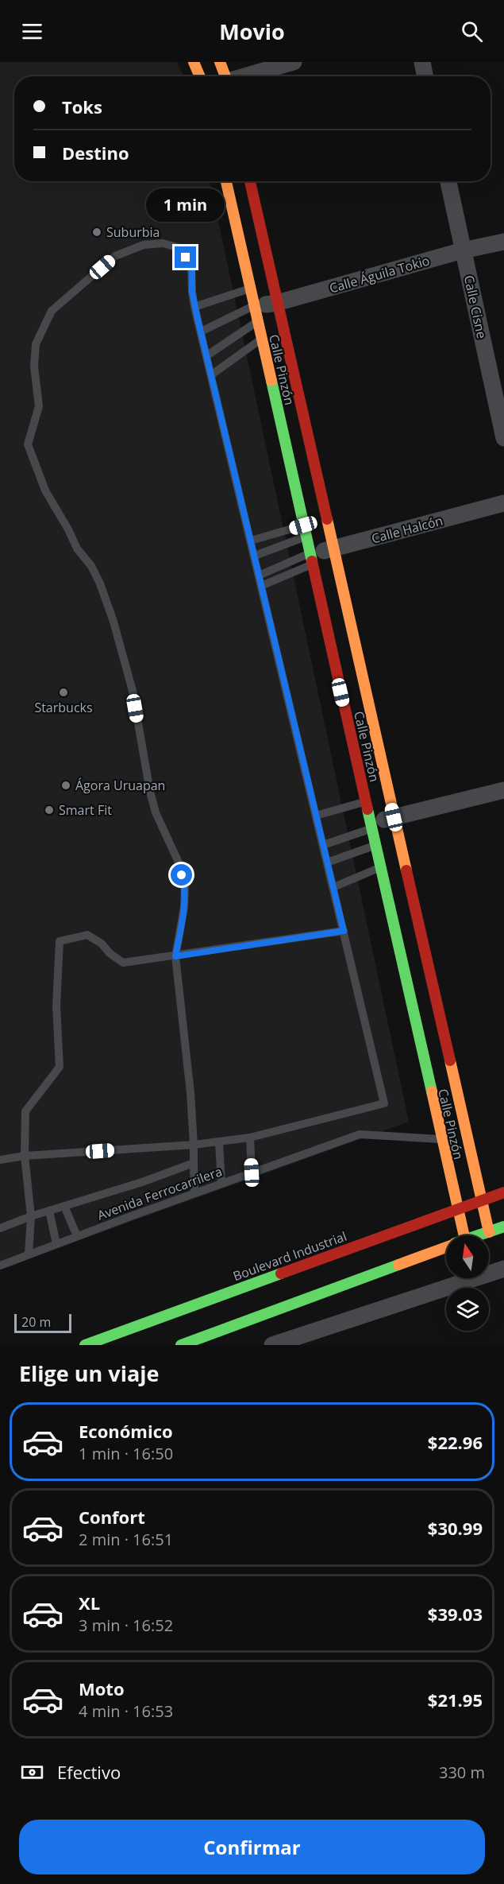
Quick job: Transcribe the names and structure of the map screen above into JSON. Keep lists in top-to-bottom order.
{
  "streets": {
    "main road": ["Calle Pinzón", "Boulevard Industrial"],
    "street": ["Calle Águila Tokio", "Calle Cisne", "Calle Halcón"],
    "lane": ["Avenida Ferrocarrilera"]
  },
  "crossings": [
    ["Calle Águila Tokio", "Calle Cisne"],
    ["Calle Águila Tokio", "Calle Pinzón"],
    ["Calle Pinzón", "Calle Halcón"],
    ["Calle Pinzón", "Avenida Ferrocarrilera"],
    ["Calle Pinzón", "Boulevard Industrial"]
  ],
  "places": [
    "Suburbia",
    "Starbucks",
    "Ágora Uruapan",
    "Smart Fit"
  ],
  "scale_bar": "20 m",
  "north": "top",
  "page": {
    "header": "Movio",
    "banner": ["Toks", "Destino"],
    "bubble": "1 min",
    "scale": "20 m",
    "heading": "Elige un viaje",
    "list": [
      {
        "name": "Económico",
        "note": "1 min · 16:50",
        "value": "$22.96"
      },
      {
        "name": "Confort",
        "note": "2 min · 16:51",
        "value": "$30.99"
      },
      {
        "name": "XL",
        "note": "3 min · 16:52",
        "value": "$39.03"
      },
      {
        "name": "Moto",
        "note": "4 min · 16:53",
        "value": "$21.95"
      }
    ],
    "pay": ["Efectivo", "330 m"],
    "buttons": "Confirmar"
  }
}
